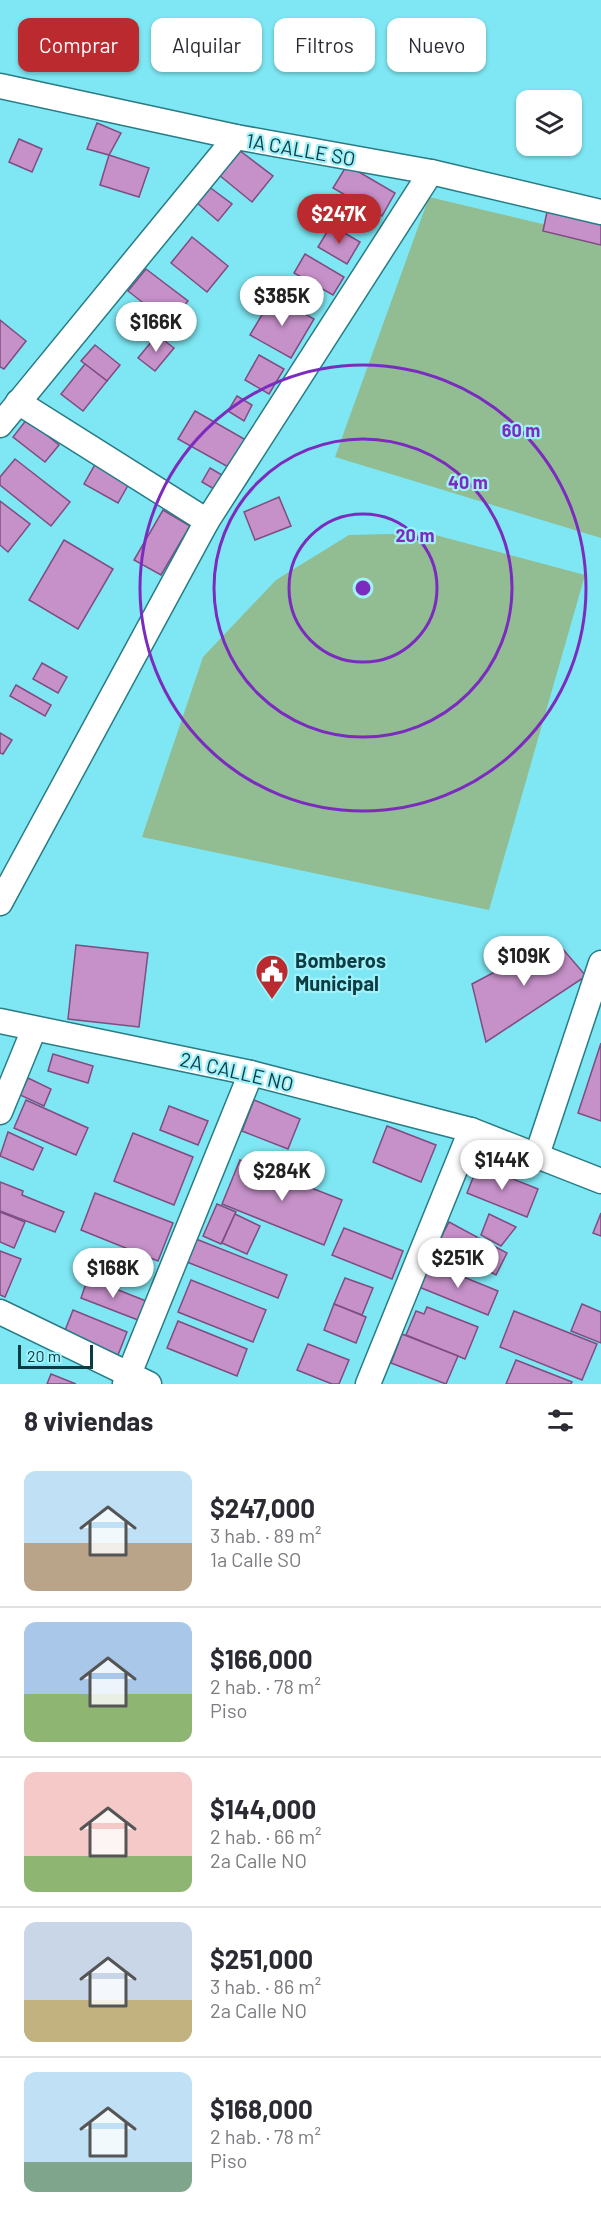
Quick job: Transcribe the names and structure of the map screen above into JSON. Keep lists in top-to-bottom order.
{
  "streets": {
    "street": ["1A CALLE SO", "2A CALLE NO"]
  },
  "places": {
    "public building": ["Bomberos Municipal"]
  },
  "scale_bar": "20 m",
  "page": {
    "chip": [
      "Comprar",
      "Alquilar",
      "Filtros",
      "Nuevo"
    ],
    "price": [
      "$247K",
      "$385K",
      "$166K",
      "$109K",
      "$144K",
      "$284K",
      "$251K",
      "$168K"
    ],
    "scale": "20 m",
    "heading": "8 viviendas",
    "list": [
      {
        "name": "$247,000",
        "note": "3 hab. · 89 m² · 1a Calle SO"
      },
      {
        "name": "$166,000",
        "note": "2 hab. · 78 m² · Piso"
      },
      {
        "name": "$144,000",
        "note": "2 hab. · 66 m² · 2a Calle NO"
      },
      {
        "name": "$251,000",
        "note": "3 hab. · 86 m² · 2a Calle NO"
      },
      {
        "name": "$168,000",
        "note": "2 hab. · 78 m² · Piso"
      }
    ]
  },
  "rings": ["60 m", "40 m", "20 m"]
}
